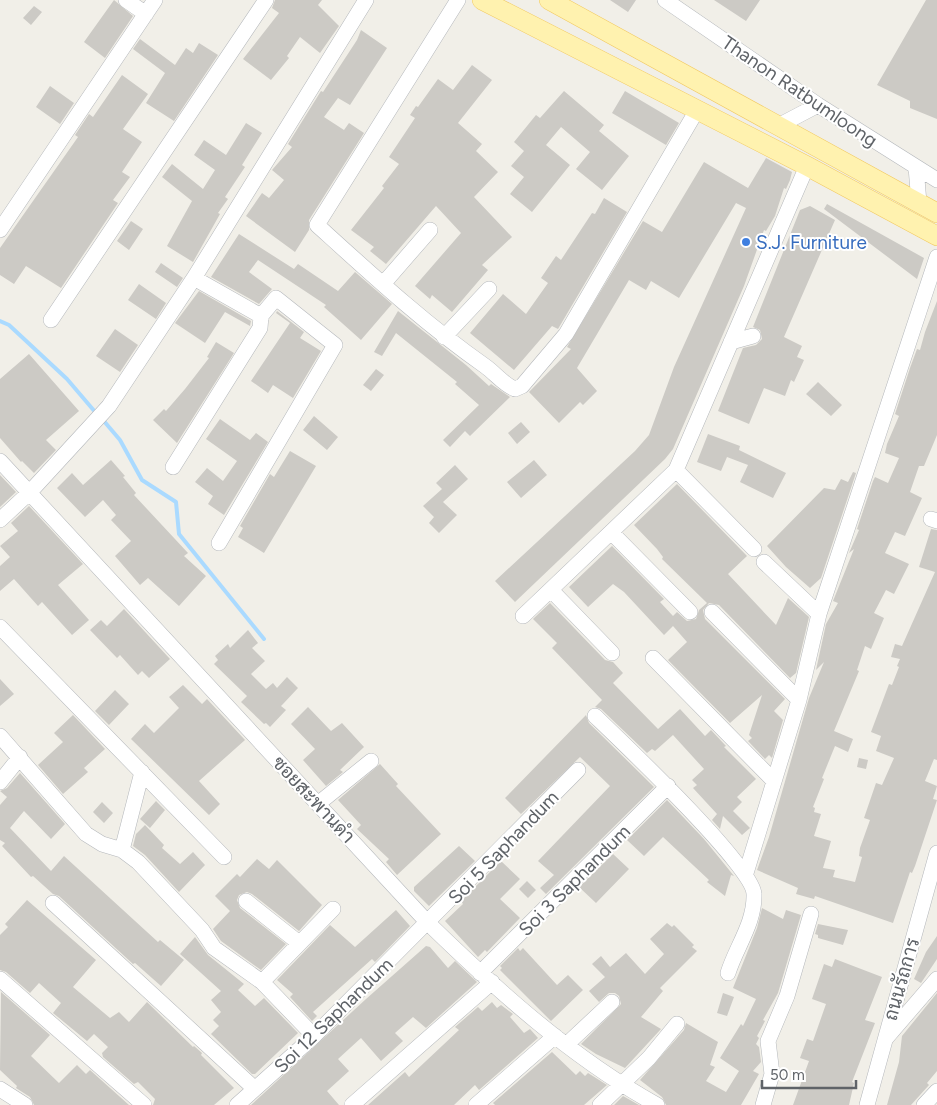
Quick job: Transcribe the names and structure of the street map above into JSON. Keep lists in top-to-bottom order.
{
  "streets": {
    "street": [
      "Thanon Ratbumloong",
      "ซอยสะพานดำ",
      "Soi 5 Saphandum",
      "Soi 3 Saphandum",
      "ถนนรัถการ",
      "Soi 12 Saphandum"
    ]
  },
  "crossings": [
    ["ซอยสะพานดำ", "Soi 5 Saphandum"],
    ["ซอยสะพานดำ", "Soi 3 Saphandum"],
    ["ซอยสะพานดำ", "Soi 12 Saphandum"],
    ["Soi 5 Saphandum", "Soi 12 Saphandum"]
  ],
  "places": ["S.J. Furniture"],
  "scale_bar": "50 m"
}
